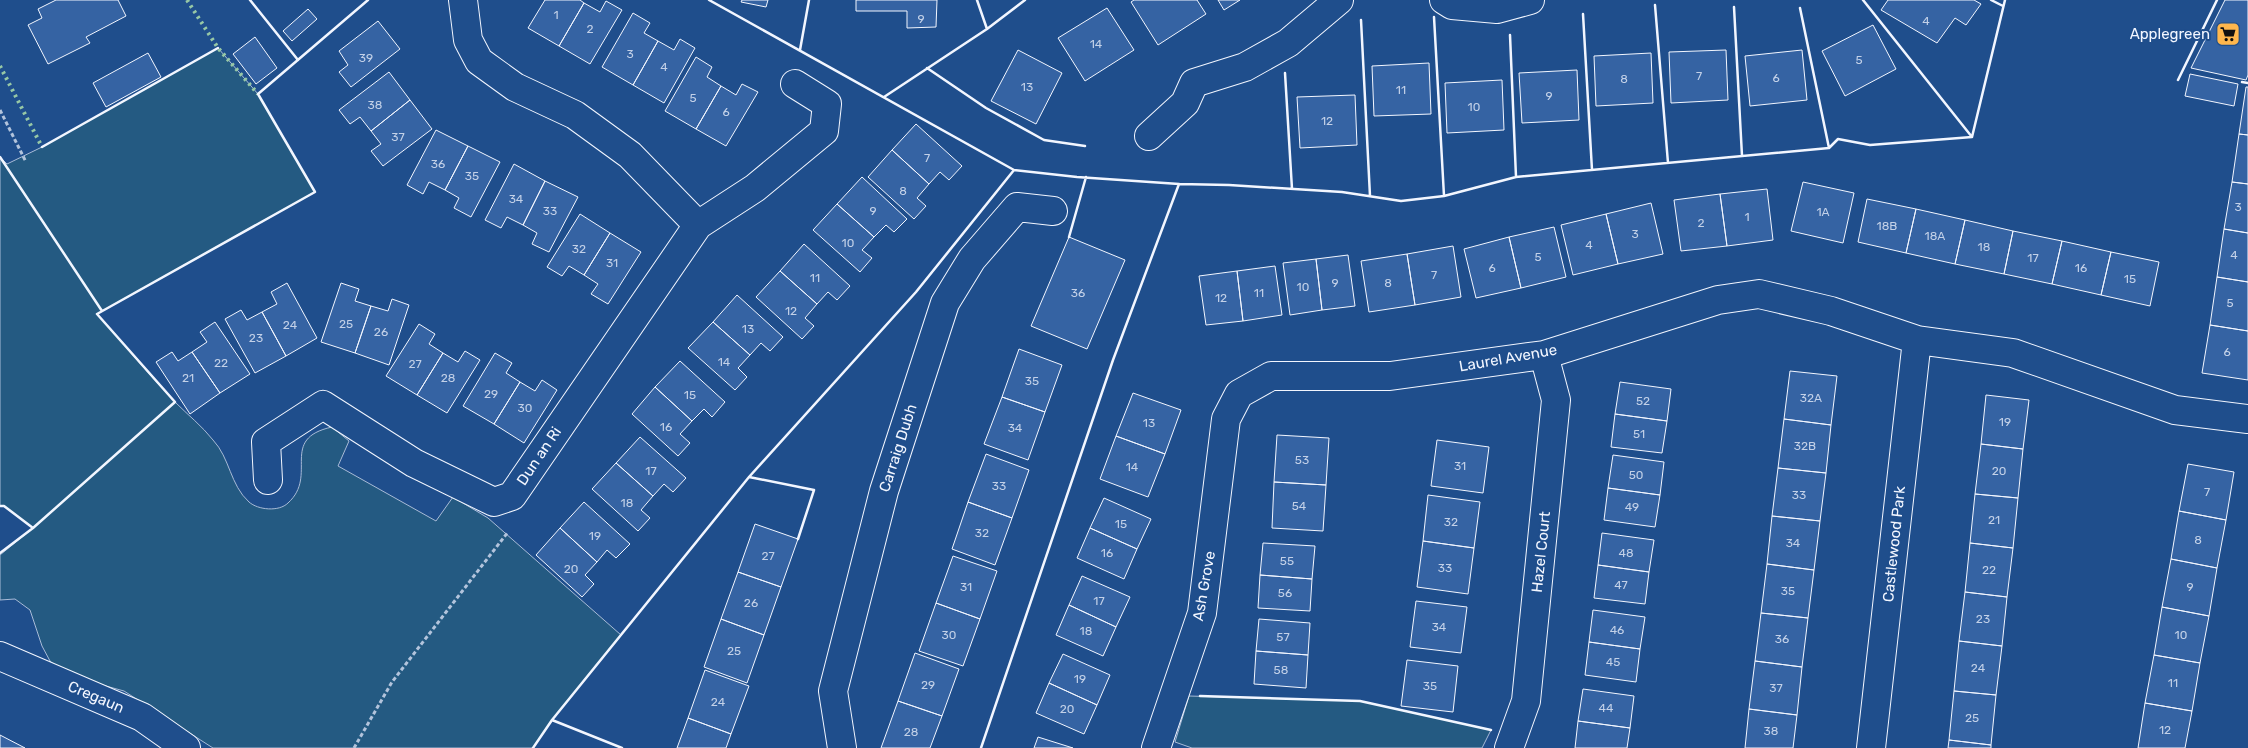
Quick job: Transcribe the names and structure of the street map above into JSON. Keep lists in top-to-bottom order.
{
  "streets": {
    "street": [
      "Laurel Avenue",
      "Carraig Dubh",
      "Dun an Ri",
      "Castlewood Park",
      "Hazel Court",
      "Ash Grove",
      "Cregaun"
    ]
  },
  "crossings": [
    ["Laurel Avenue", "Castlewood Park"],
    ["Laurel Avenue", "Hazel Court"],
    ["Laurel Avenue", "Ash Grove"]
  ],
  "places": {
    "supermarket": ["Applegreen"]
  },
  "house_numbers": [
    "1",
    "9",
    "4",
    "2",
    "14",
    "3",
    "39",
    "5",
    "4",
    "7",
    "6",
    "8",
    "13",
    "11",
    "9",
    "5",
    "38",
    "10",
    "6",
    "12",
    "37",
    "7",
    "36",
    "35",
    "8",
    "34",
    "3",
    "33",
    "9",
    "1A",
    "1",
    "2",
    "18B",
    "3",
    "18A",
    "10",
    "4",
    "18",
    "32",
    "4",
    "5",
    "17",
    "31",
    "6",
    "16",
    "7",
    "11",
    "15",
    "9",
    "8",
    "10",
    "36",
    "11",
    "12",
    "5",
    "12",
    "25",
    "24",
    "13",
    "26",
    "23",
    "6",
    "14",
    "22",
    "27",
    "21",
    "28",
    "35",
    "29",
    "15",
    "32A",
    "52",
    "30",
    "19",
    "13",
    "16",
    "34",
    "51",
    "32B",
    "53",
    "31",
    "14",
    "17",
    "20",
    "50",
    "33",
    "7",
    "33",
    "18",
    "54",
    "49",
    "21",
    "32",
    "15",
    "32",
    "19",
    "8",
    "34",
    "16",
    "48",
    "27",
    "55",
    "33",
    "20",
    "22",
    "47",
    "31",
    "9",
    "35",
    "56",
    "17",
    "26",
    "23",
    "34",
    "46",
    "18",
    "30",
    "10",
    "57",
    "36",
    "25",
    "45",
    "24",
    "58",
    "19",
    "11",
    "29",
    "35",
    "37",
    "24",
    "44",
    "20",
    "25",
    "12",
    "38",
    "28"
  ]
}
